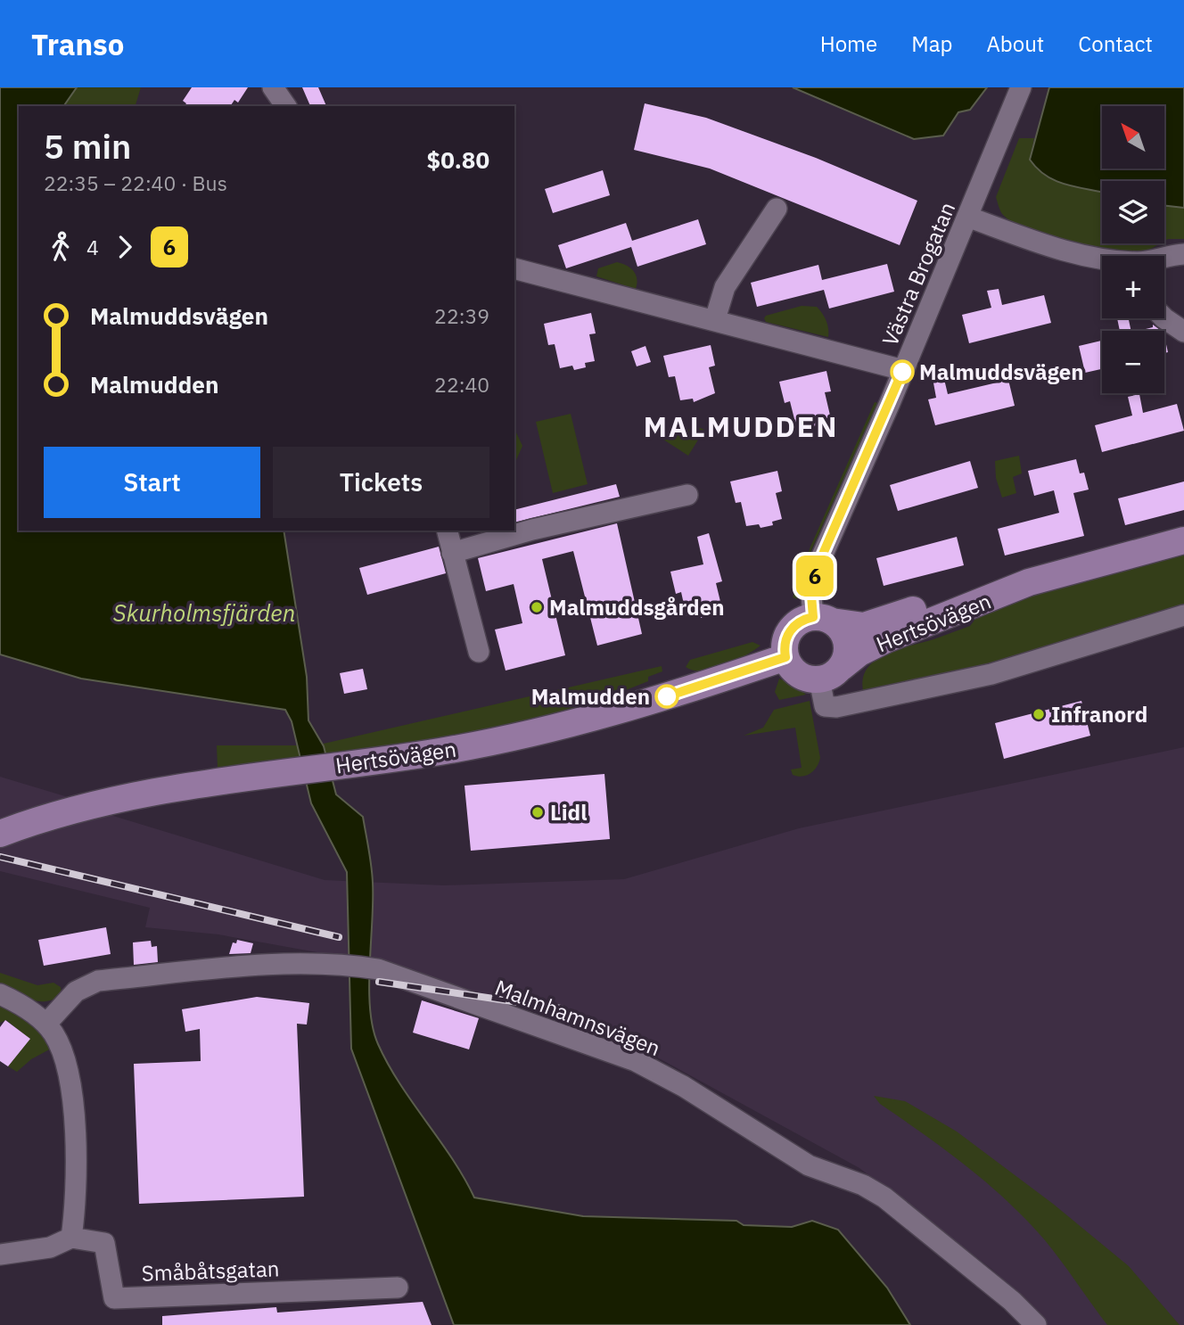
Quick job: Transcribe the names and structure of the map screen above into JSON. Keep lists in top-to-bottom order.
{
  "streets": {
    "main road": ["Hertsövägen"],
    "street": ["Västra Brogatan", "Malmhamnsvägen", "Småbåtsgatan"]
  },
  "crossings": [
    ["Västra Brogatan", "Hertsövägen"]
  ],
  "districts": ["MALMUDDEN"],
  "water": ["Skurholmsfjärden"],
  "places": [
    "Malmuddsvägen",
    "Malmuddsgården",
    "Malmudden",
    "Infranord",
    "Lidl"
  ],
  "lines": ["bus line 6"],
  "north": "top left",
  "page": {
    "header": "Transo",
    "nav": [
      "Home",
      "Map",
      "About",
      "Contact"
    ],
    "on_map": "6",
    "map_buttons": ["+", "−"],
    "heading": ["5 min", "22:35 – 22:40 · Bus", "$0.80"],
    "legs": ["4", "6"],
    "list": [
      {
        "name": "Malmuddsvägen",
        "value": "22:39"
      },
      {
        "name": "Malmudden",
        "value": "22:40"
      }
    ],
    "buttons": ["Start", "Tickets"]
  }
}
